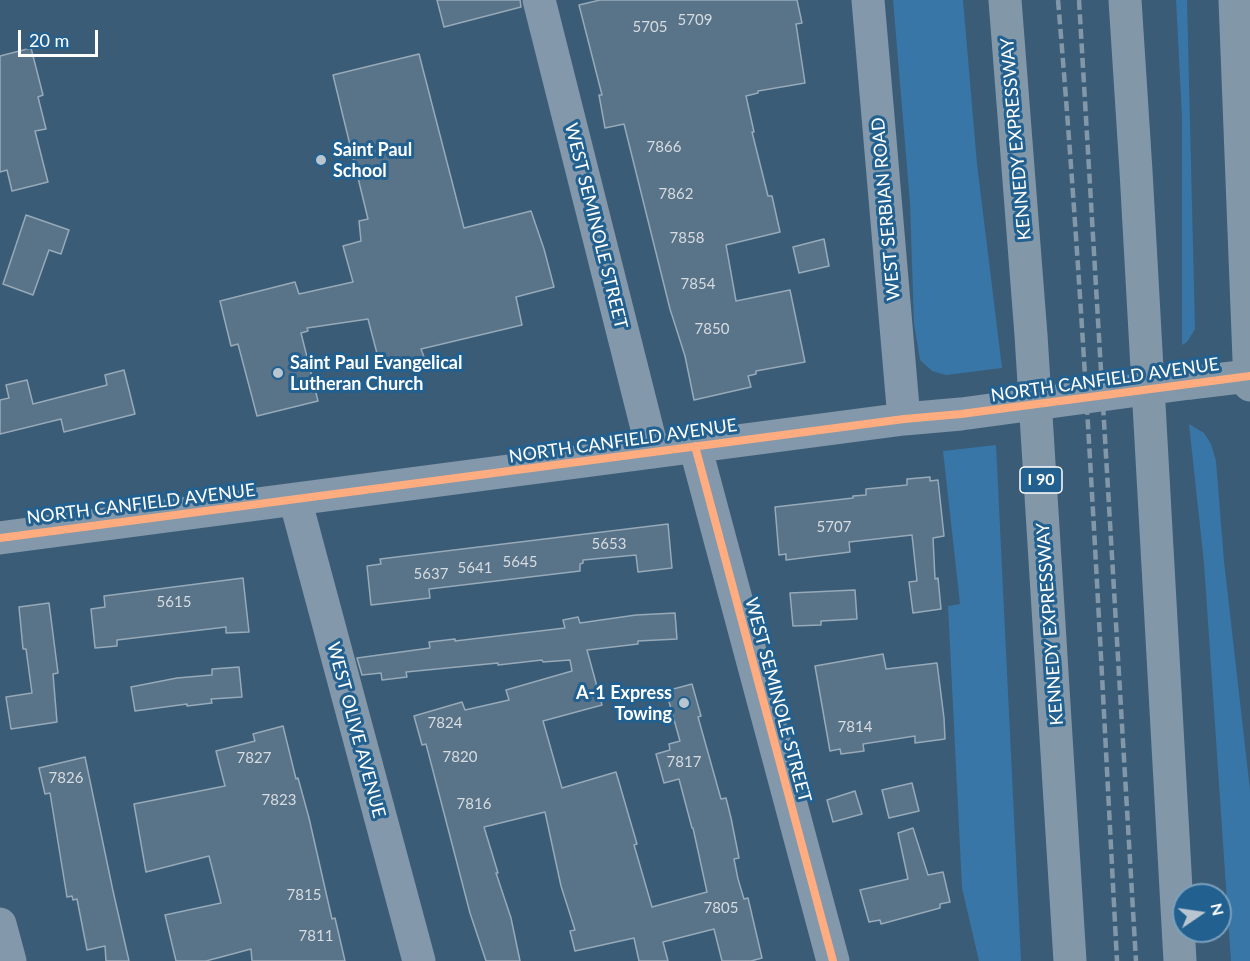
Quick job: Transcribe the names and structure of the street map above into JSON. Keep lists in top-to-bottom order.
{
  "streets": {
    "main road": ["KENNEDY EXPRESSWAY", "NORTH CANFIELD AVENUE", "I 90"],
    "street": ["WEST SERBIAN ROAD", "WEST SEMINOLE STREET", "WEST OLIVE AVENUE"]
  },
  "crossings": [
    ["WEST SERBIAN ROAD", "NORTH CANFIELD AVENUE"],
    ["WEST SEMINOLE STREET", "NORTH CANFIELD AVENUE"],
    ["NORTH CANFIELD AVENUE", "WEST OLIVE AVENUE"]
  ],
  "places": ["Saint Paul School", "Saint Paul Evangelical Lutheran Church", "A-1 Express Towing"],
  "house_numbers": [
    "5709",
    "5705",
    "7866",
    "7862",
    "7858",
    "7854",
    "7850",
    "5707",
    "5653",
    "5645",
    "5641",
    "5637",
    "5615",
    "7824",
    "7814",
    "7820",
    "7827",
    "7817",
    "7826",
    "7823",
    "7816",
    "7815",
    "7805",
    "7811"
  ],
  "scale_bar": "20 m",
  "north": "right"
}
